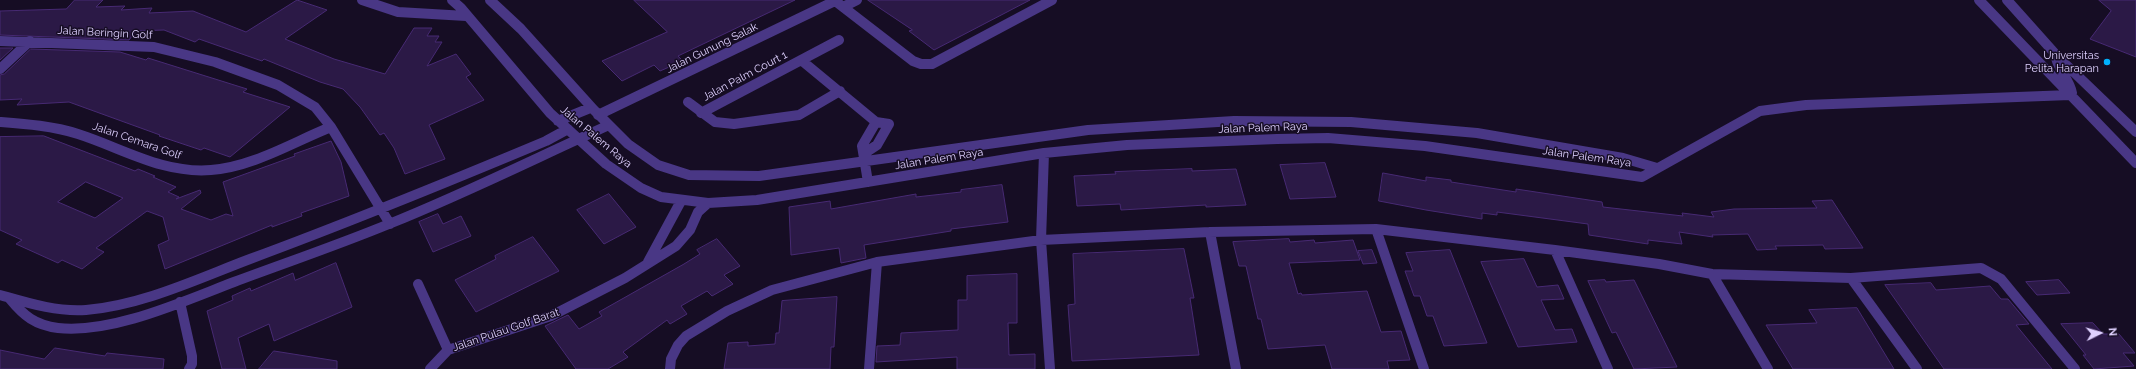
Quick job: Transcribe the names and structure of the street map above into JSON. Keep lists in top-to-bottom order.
{
  "streets": {
    "street": [
      "Jalan Beringin Golf",
      "Jalan Gunung Salak",
      "Jalan Palm Court 1",
      "Jalan Palem Raya",
      "Jalan Cemara Golf",
      "Jalan Pulau Golf Barat"
    ]
  },
  "crossings": [
    ["Jalan Beringin Golf", "Jalan Cemara Golf"],
    ["Jalan Gunung Salak", "Jalan Palem Raya"],
    ["Jalan Palem Raya", "Jalan Pulau Golf Barat"]
  ],
  "places": ["Universitas Pelita Harapan"],
  "north": "right"
}
